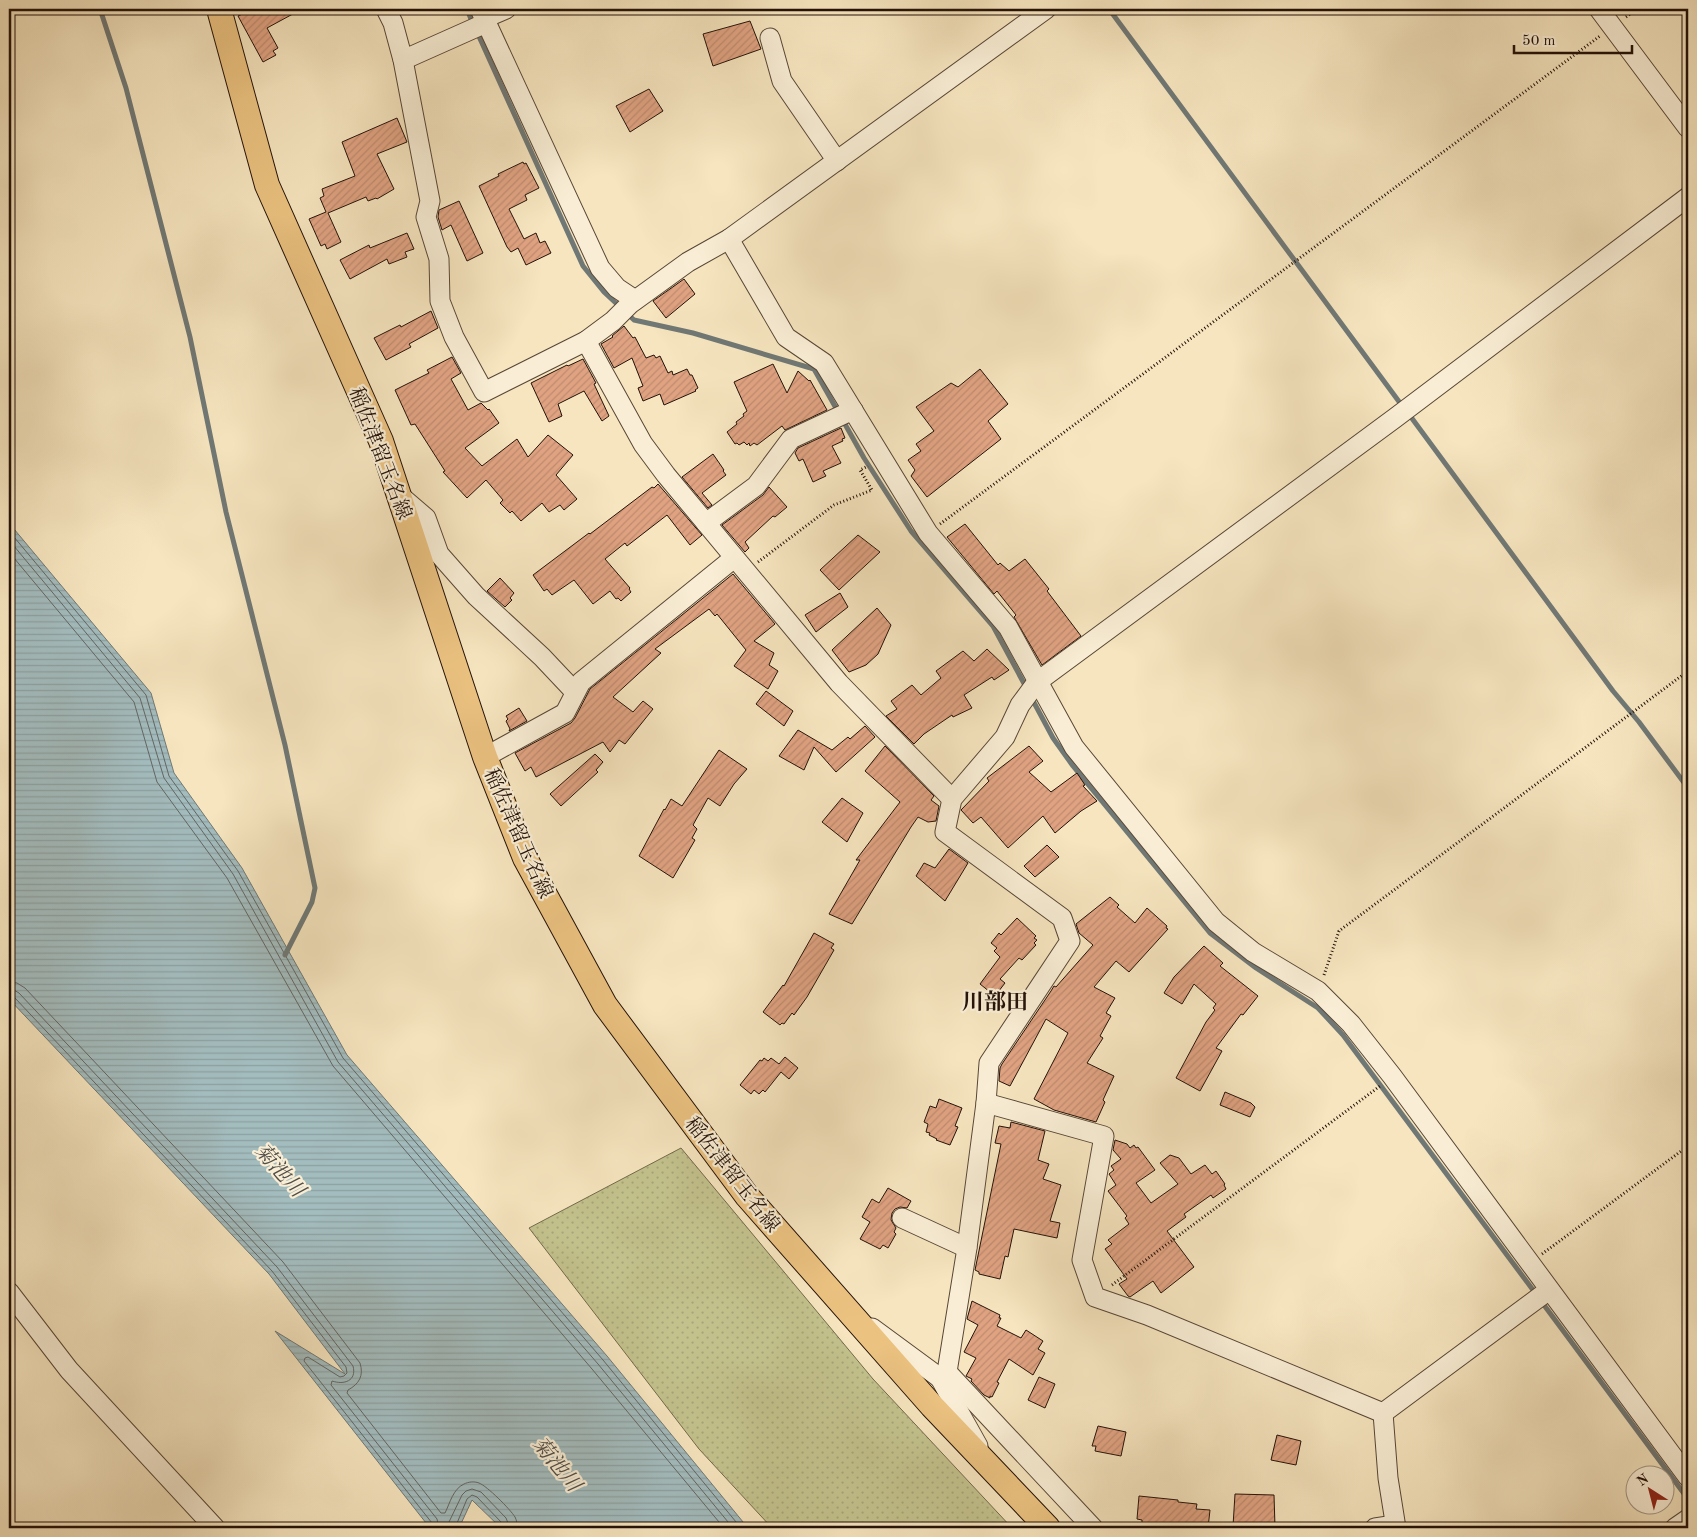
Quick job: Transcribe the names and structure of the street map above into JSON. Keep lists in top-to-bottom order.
{
  "streets": {
    "main road": ["稲佐津留玉名線"]
  },
  "districts": ["川部田"],
  "water": ["菊池川"],
  "scale_bar": "50 m",
  "north": "top left"
}
